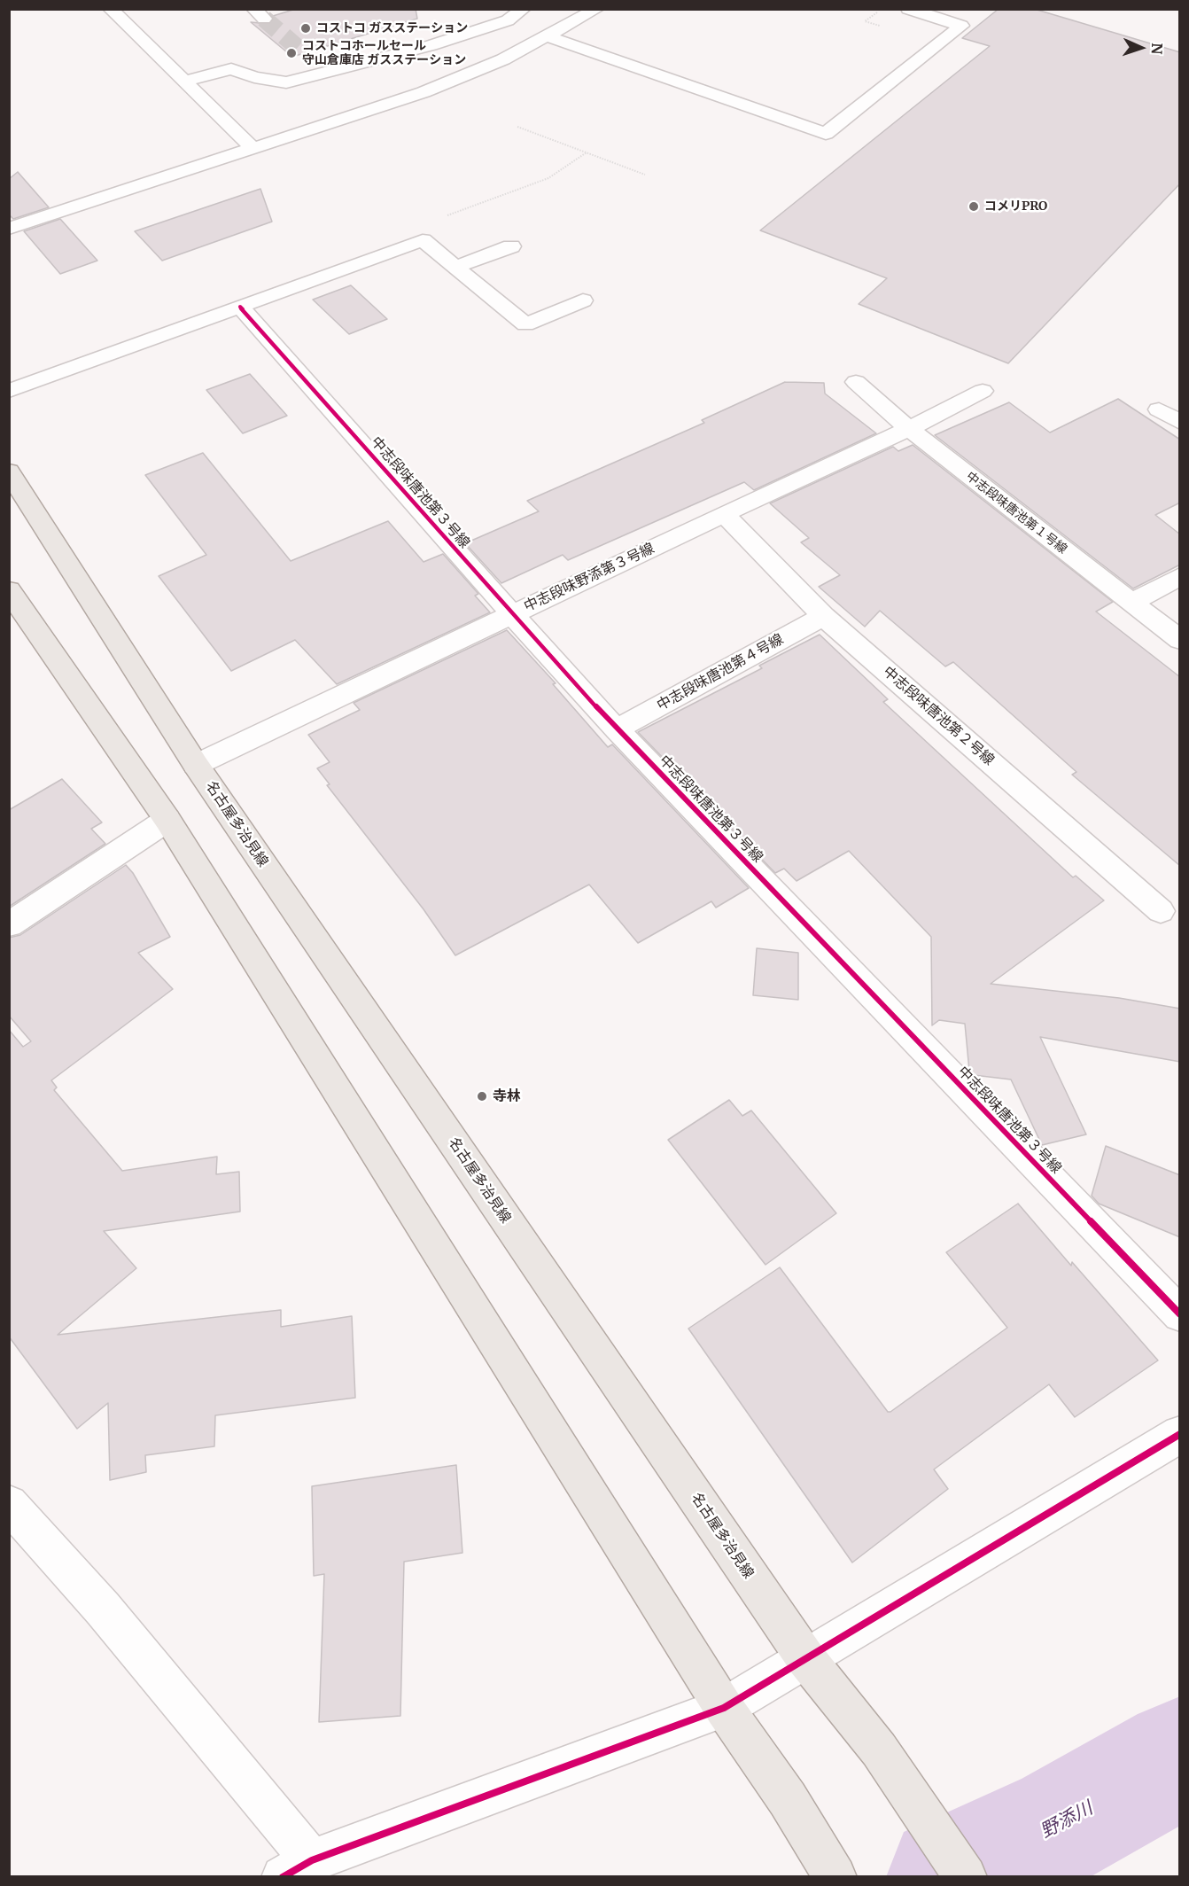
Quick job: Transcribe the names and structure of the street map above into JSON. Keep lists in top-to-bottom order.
{
  "streets": {
    "main road": ["名古屋多治見線"],
    "street": [
      "中志段味唐池第３号線",
      "中志段味唐池第１号線",
      "中志段味野添第３号線",
      "中志段味唐池第４号線",
      "中志段味唐池第２号線"
    ]
  },
  "crossings": [
    ["中志段味唐池第３号線", "中志段味野添第３号線"],
    ["中志段味唐池第３号線", "中志段味唐池第４号線"],
    ["中志段味唐池第１号線", "中志段味野添第３号線"],
    ["中志段味野添第３号線", "中志段味唐池第２号線"],
    ["中志段味野添第３号線", "名古屋多治見線"],
    ["中志段味唐池第４号線", "中志段味唐池第２号線"]
  ],
  "water": ["野添川"],
  "places": [
    "コストコ ガスステーション",
    "コストコホールセール 守山倉庫店 ガスステーション",
    "コメリPRO",
    "寺林"
  ],
  "north": "right"
}
